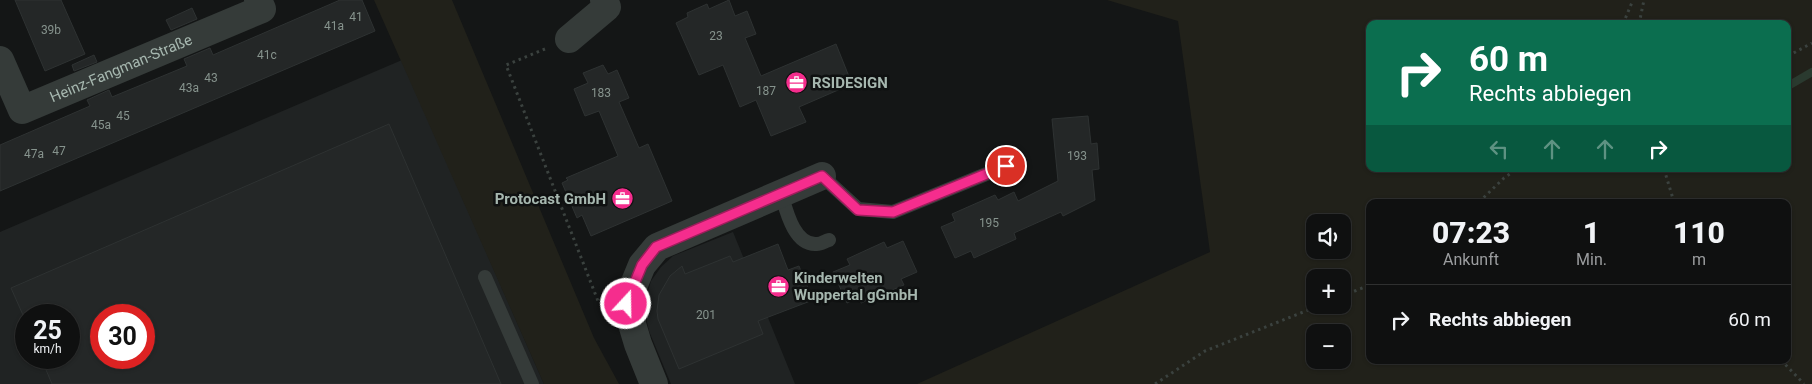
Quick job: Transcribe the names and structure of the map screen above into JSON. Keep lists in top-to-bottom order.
{
  "streets": {
    "street": ["Heinz-Fangman-Straße"]
  },
  "places": {
    "office": ["RSIDESIGN", "Protocast GmbH", "Kinderwelten Wuppertal gGmbH"]
  },
  "house_numbers": [
    "41",
    "41a",
    "39b",
    "23",
    "41c",
    "43",
    "43a",
    "187",
    "183",
    "45",
    "45a",
    "47",
    "47a",
    "193",
    "195",
    "201"
  ],
  "page": {
    "turn": ["60 m", "Rechts abbiegen"],
    "eta": [
      "07:23",
      "Ankunft",
      "1",
      "Min.",
      "110",
      "m"
    ],
    "map_buttons": ["+", "−"],
    "list": [
      {
        "name": "Rechts abbiegen",
        "value": "60 m"
      }
    ],
    "speed": "25 km/h",
    "limit": "30"
  }
}
